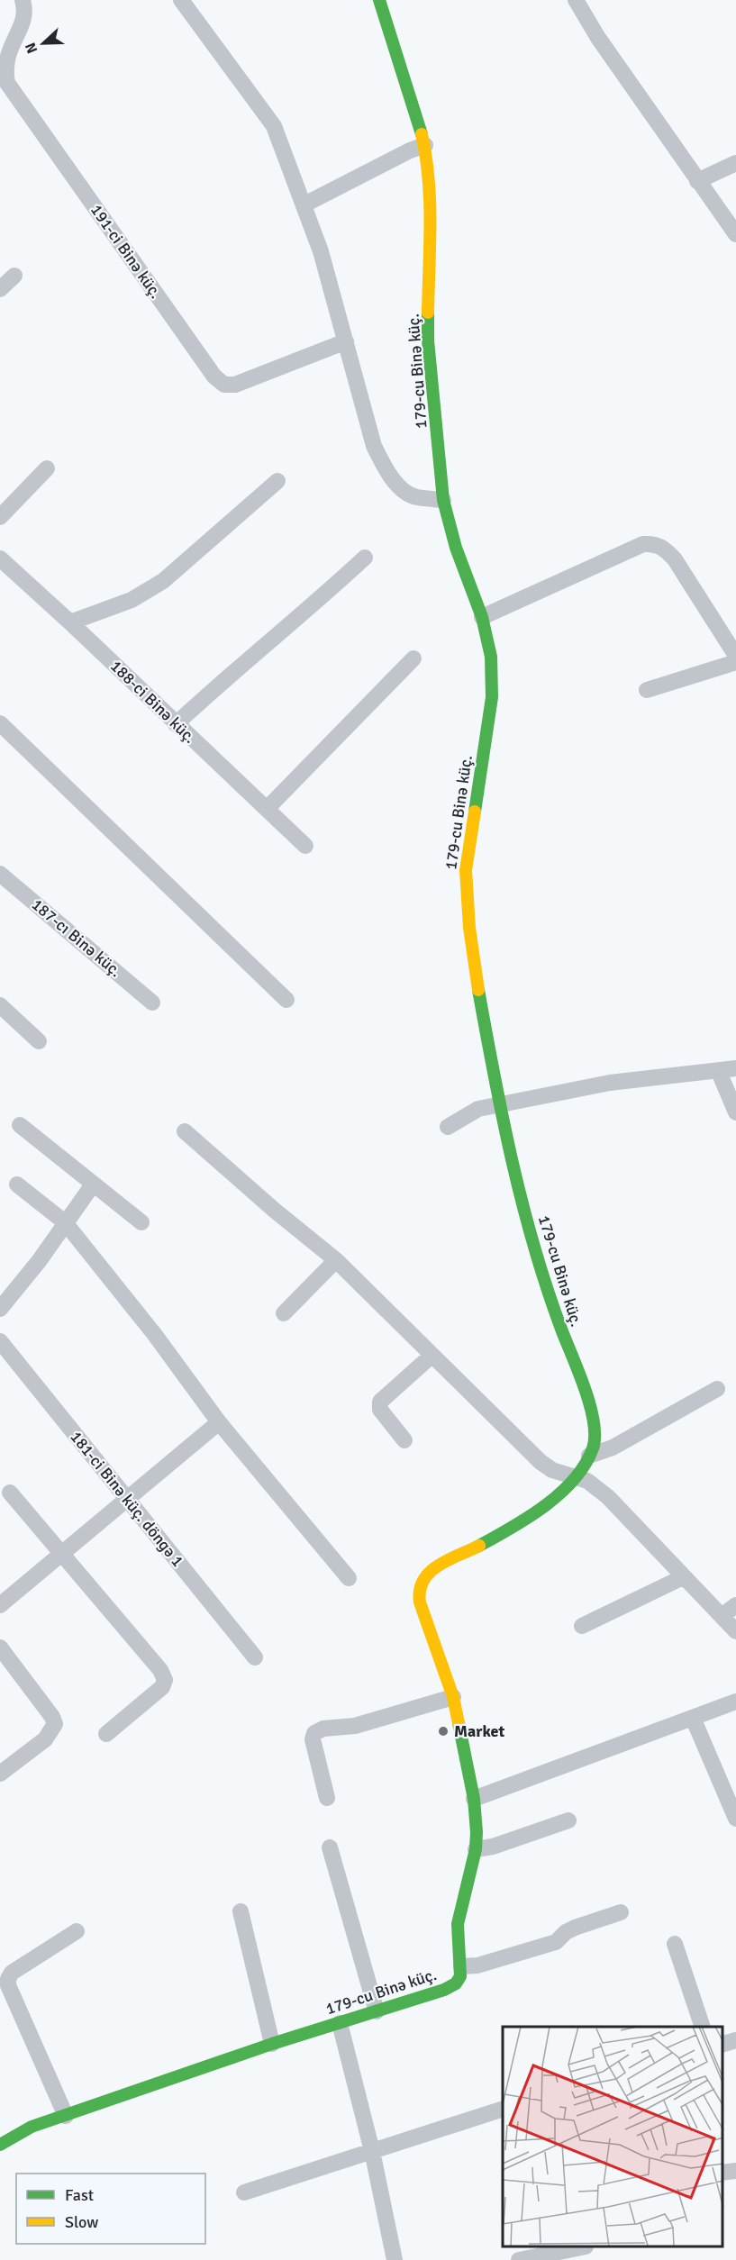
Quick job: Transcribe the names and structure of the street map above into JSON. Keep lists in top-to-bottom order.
{
  "streets": {
    "street": [
      "191-ci Binə küç.",
      "179-cu Binə küç.",
      "188-ci Binə küç.",
      "187-cı Binə küç.",
      "181-ci Binə küç. döngə 1"
    ]
  },
  "places": ["Market"],
  "legend": ["Fast", "Slow"],
  "north": "left"
}
